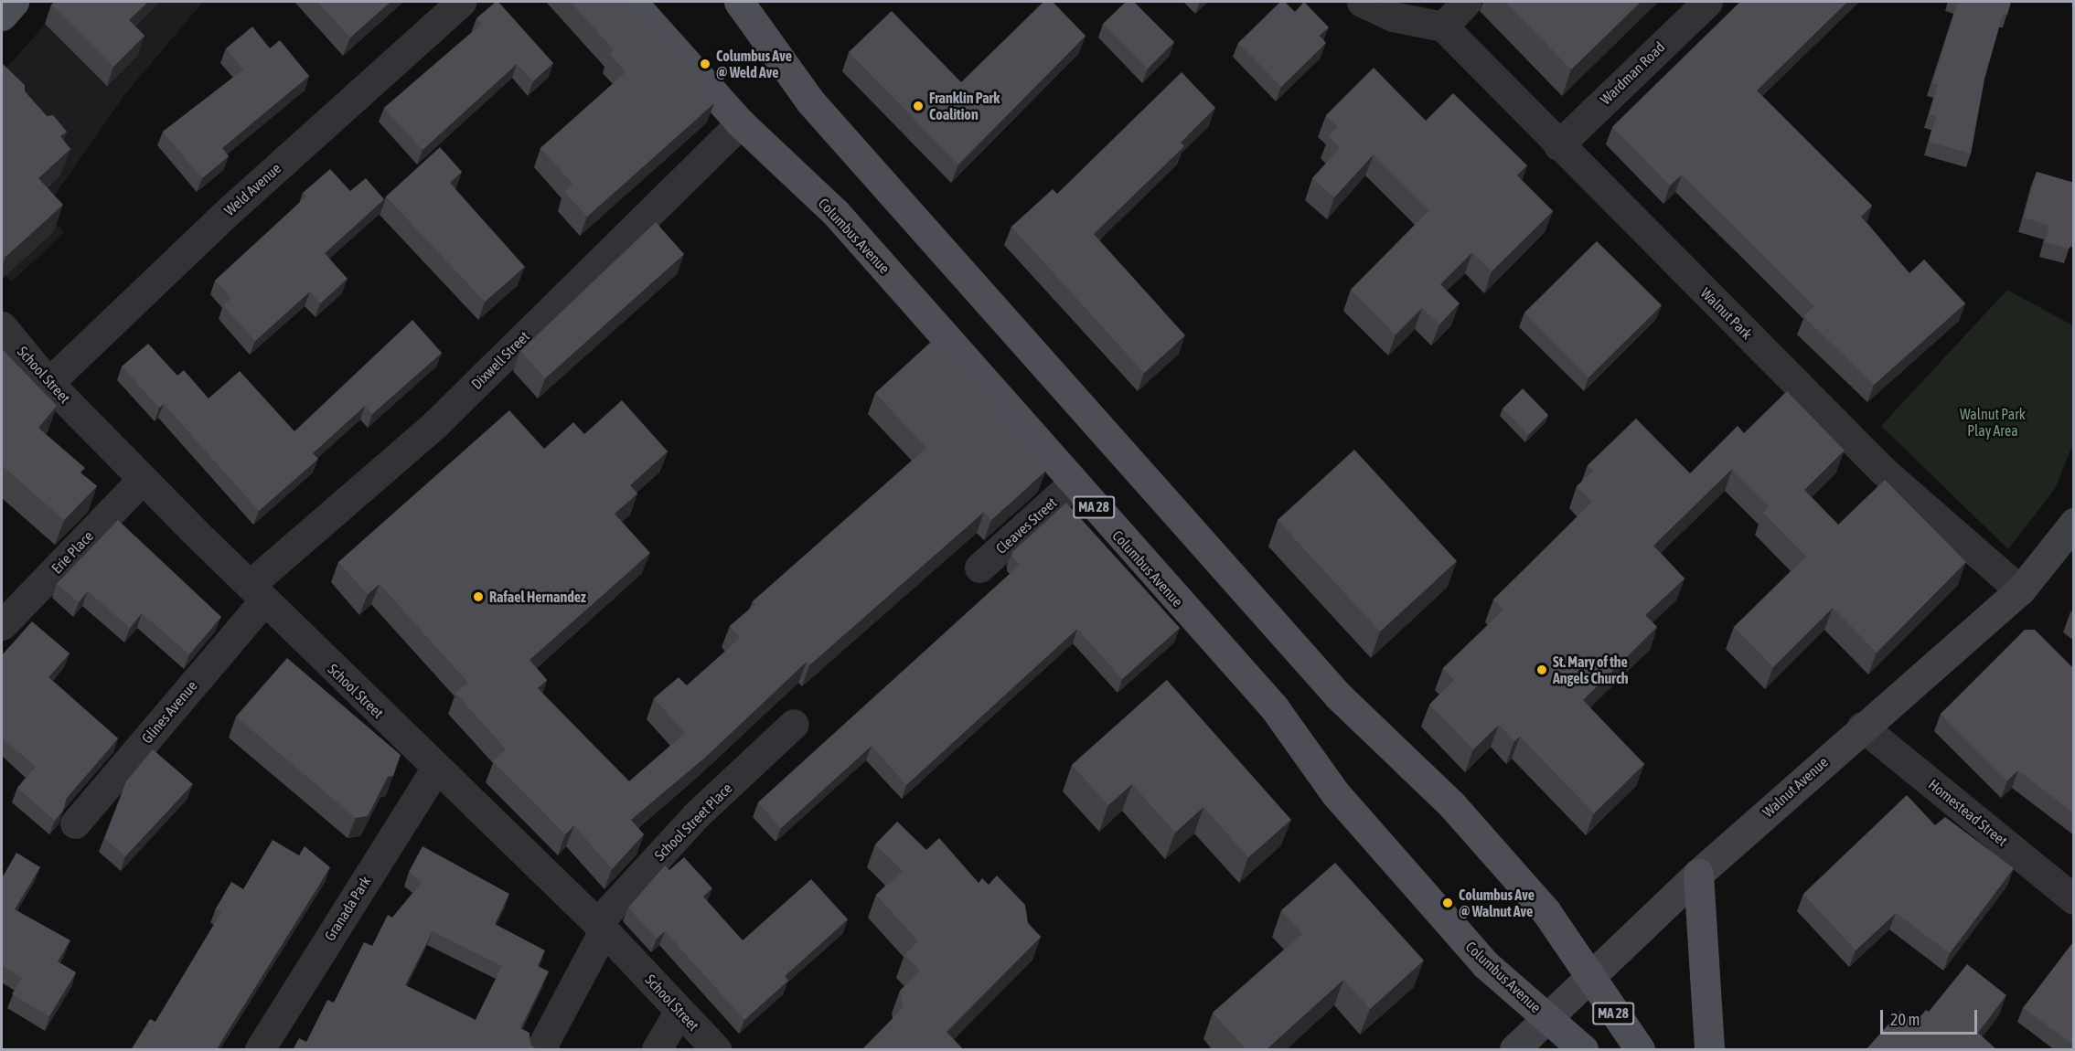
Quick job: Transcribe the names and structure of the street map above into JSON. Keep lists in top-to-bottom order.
{
  "streets": {
    "main road": ["Columbus Avenue", "MA 28"],
    "street": [
      "Wardman Road",
      "Weld Avenue",
      "Walnut Park",
      "Dixwell Street",
      "School Street",
      "Cleaves Street",
      "Erie Place",
      "Glines Avenue",
      "Walnut Avenue",
      "Homestead Street",
      "School Street Place",
      "Granada Park"
    ]
  },
  "crossings": [
    ["Wardman Road", "Walnut Park"],
    ["Weld Avenue", "School Street"],
    ["Columbus Avenue", "Dixwell Street"],
    ["Columbus Avenue", "MA 28"],
    ["Columbus Avenue", "Cleaves Street"],
    ["Columbus Avenue", "Walnut Avenue"],
    ["Walnut Park", "Walnut Avenue"],
    ["Dixwell Street", "School Street"],
    ["Dixwell Street", "Glines Avenue"],
    ["School Street", "Erie Place"],
    ["School Street", "Glines Avenue"],
    ["School Street", "School Street Place"],
    ["School Street", "Granada Park"],
    ["MA 28", "Walnut Avenue"],
    ["Walnut Avenue", "Homestead Street"]
  ],
  "parks": ["Walnut Park Play Area"],
  "places": [
    "Columbus Ave @ Weld Ave",
    "Franklin Park Coalition",
    "Rafael Hernandez",
    "St. Mary of the Angels Church",
    "Columbus Ave @ Walnut Ave"
  ],
  "scale_bar": "20 m"
}
